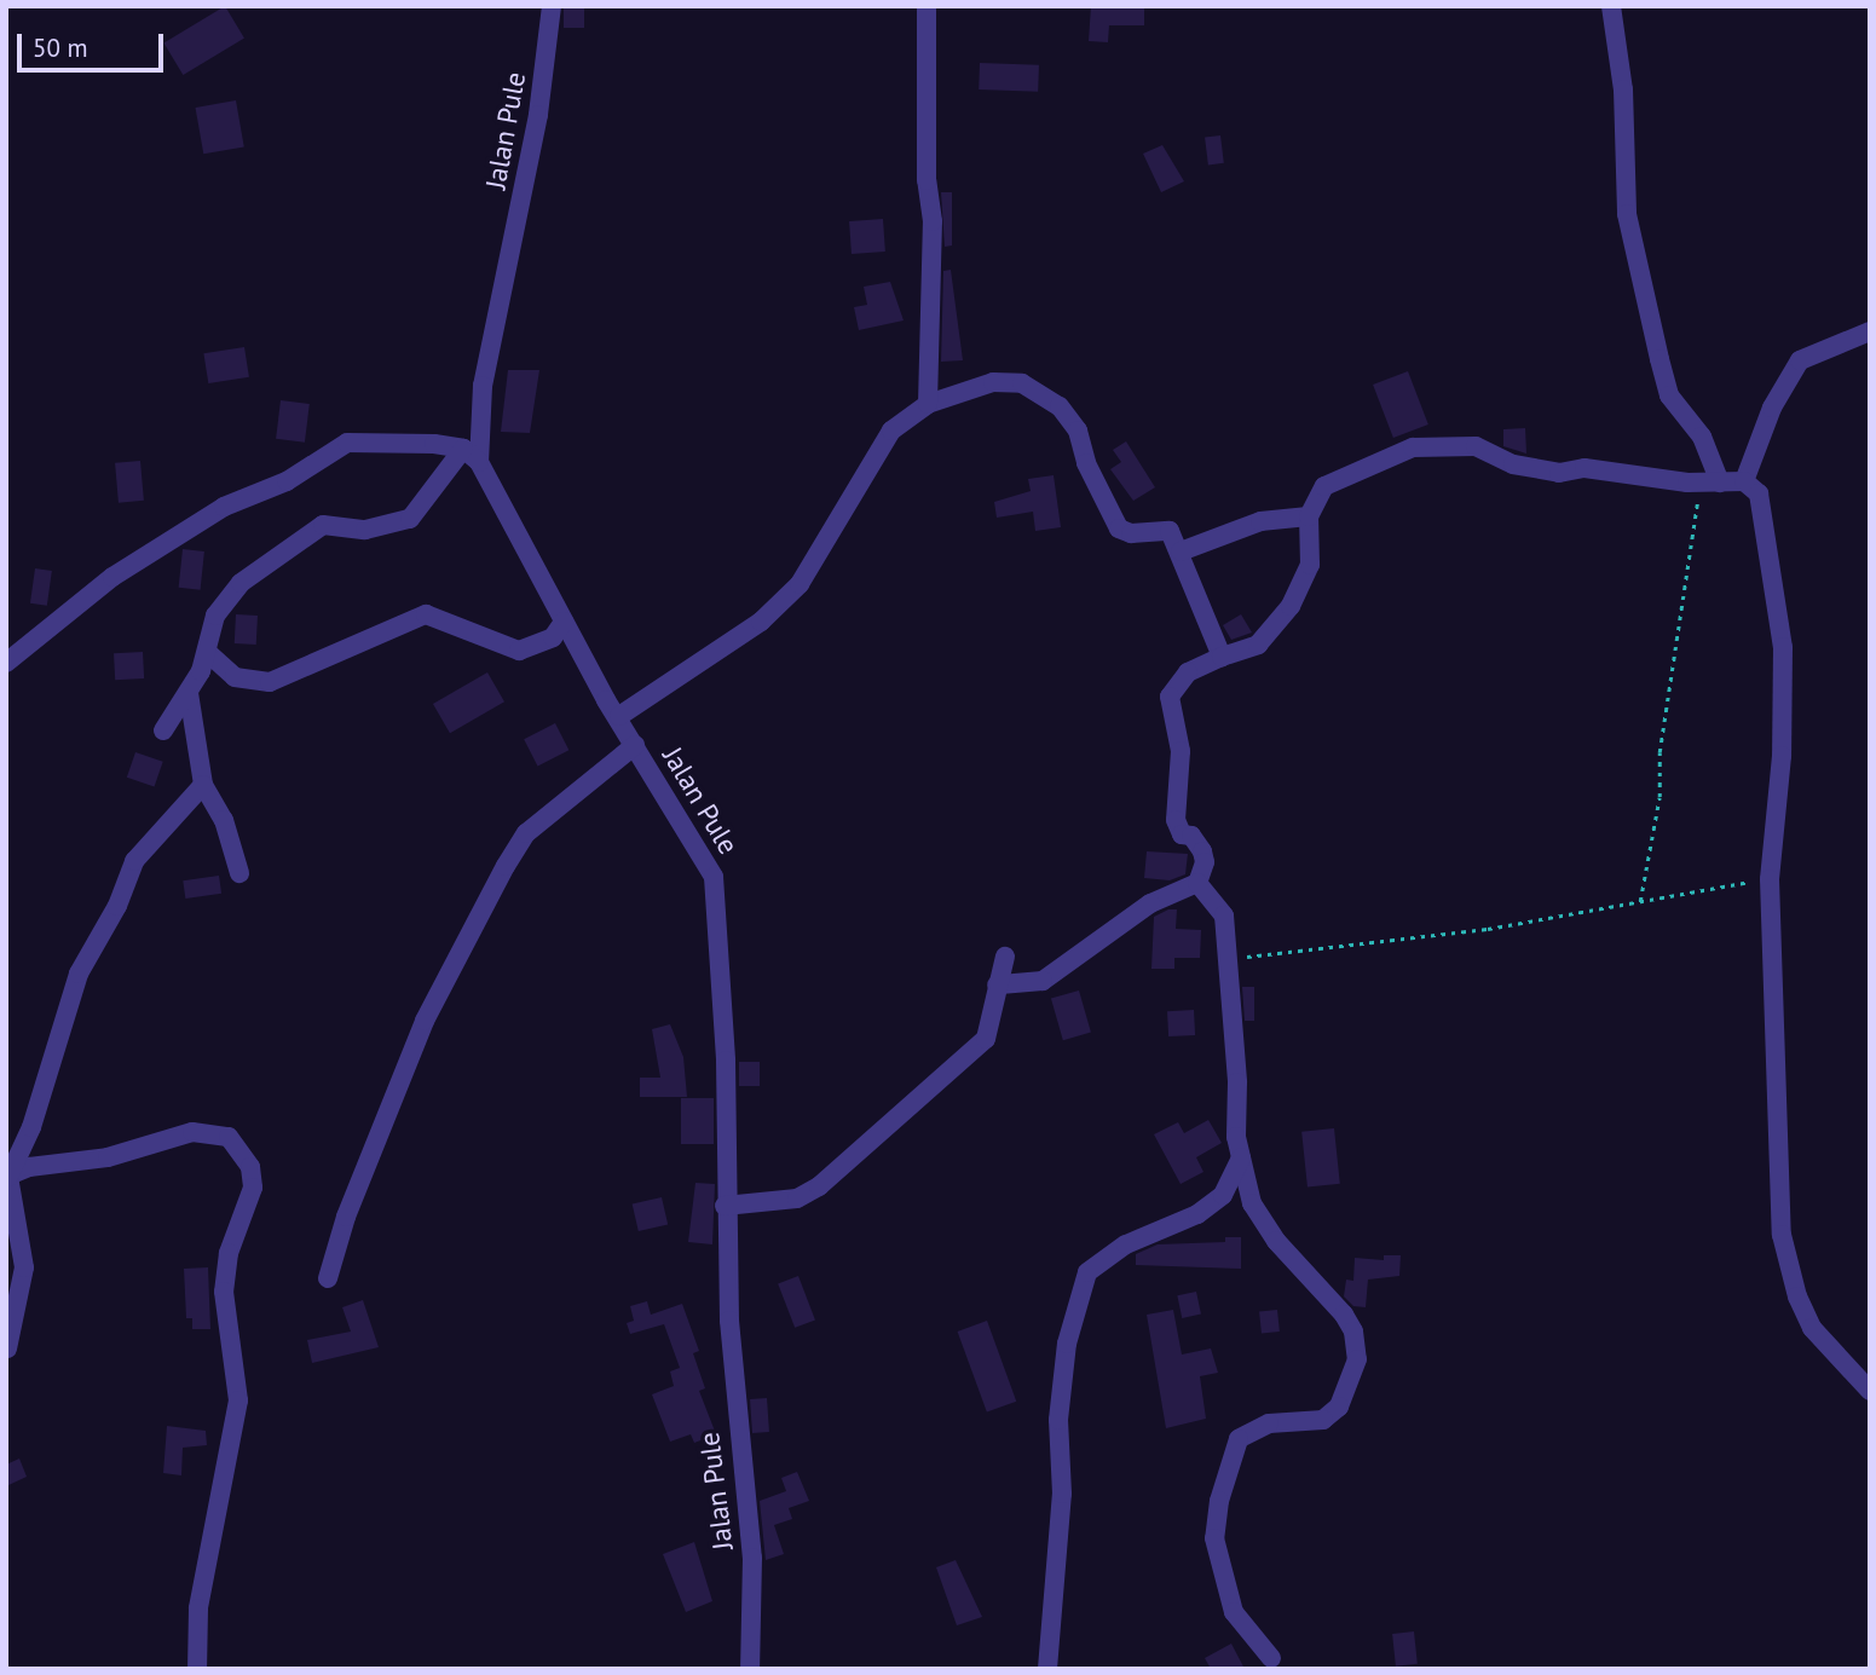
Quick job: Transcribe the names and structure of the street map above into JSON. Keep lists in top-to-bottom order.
{
  "streets": {
    "street": ["Jalan Pule"]
  },
  "scale_bar": "50 m"
}
